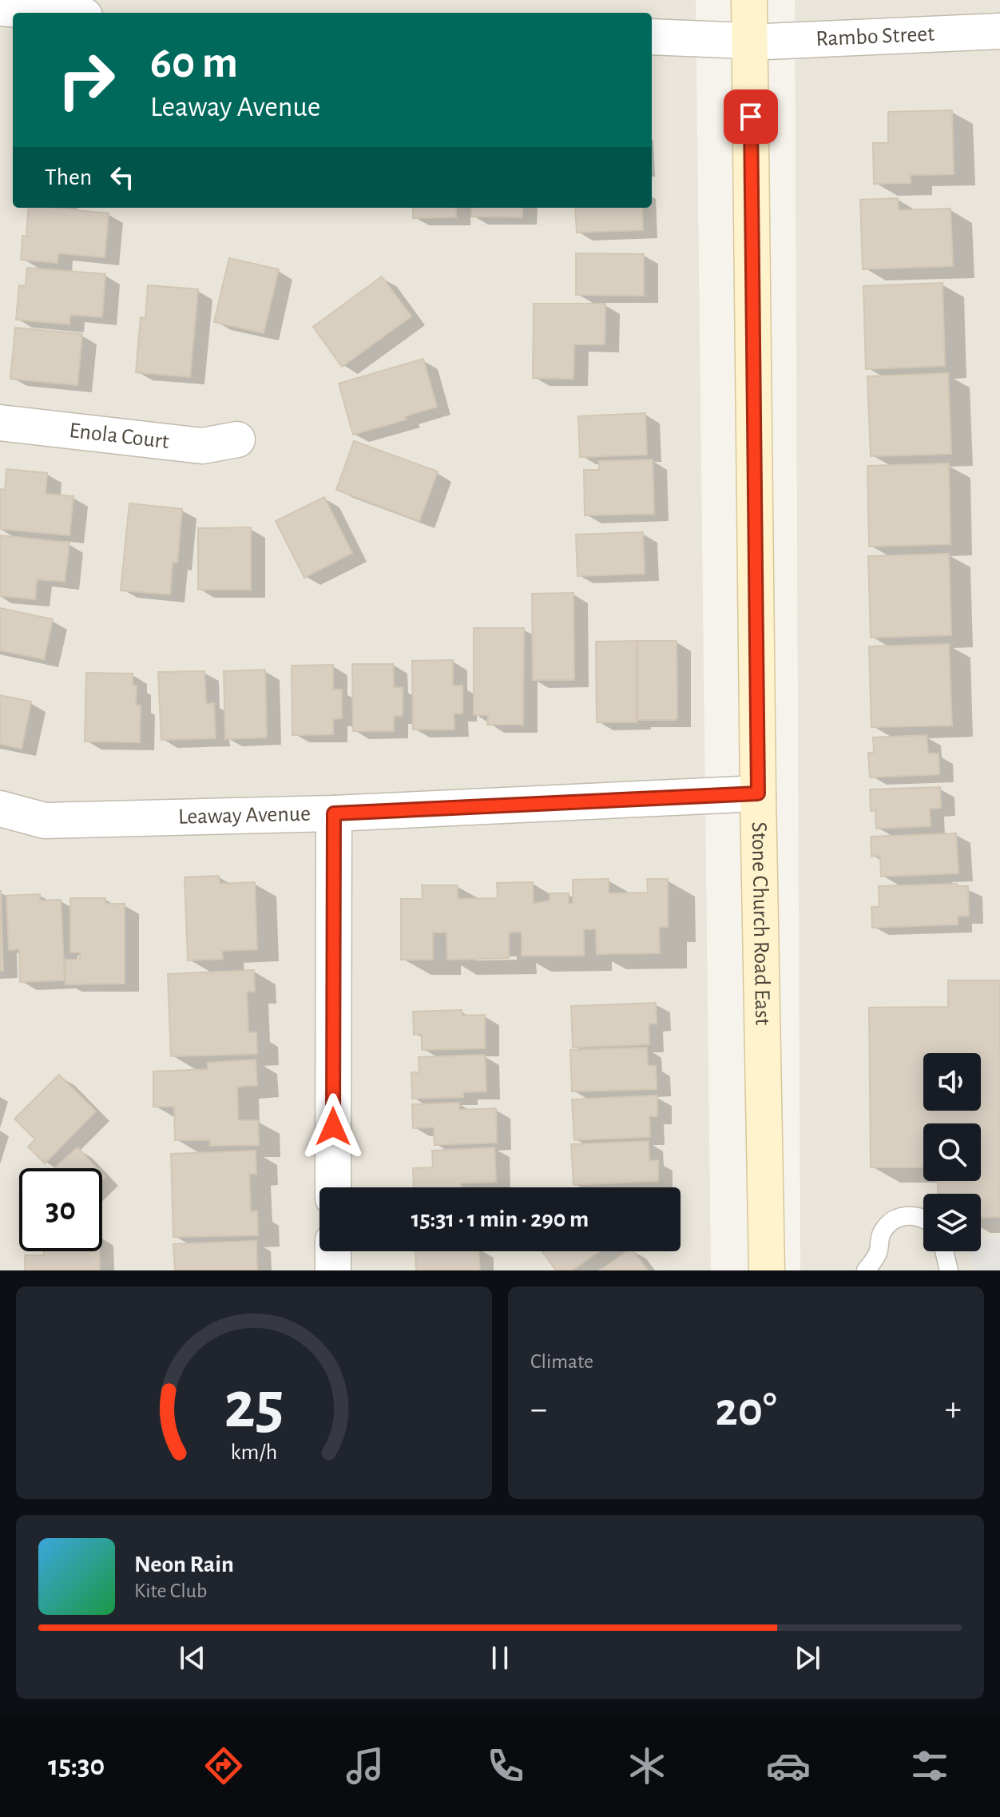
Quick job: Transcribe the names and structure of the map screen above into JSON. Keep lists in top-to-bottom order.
{
  "streets": {
    "main road": ["Stone Church Road East"],
    "street": ["Rambo Street", "Enola Court", "Leaway Avenue"]
  },
  "crossings": [
    ["Rambo Street", "Stone Church Road East"],
    ["Leaway Avenue", "Stone Church Road East"]
  ],
  "page": {
    "turn": ["60 m", "Leaway Avenue"],
    "then": "Then",
    "limit": "30",
    "trip": "15:31 · 1 min · 290 m",
    "tile": "Climate",
    "heat": ["−", "20°", "+"],
    "song": ["Neon Rain", "Kite Club"],
    "tabs": "15:30",
    "gauge": ["25", "km/h"]
  }
}
